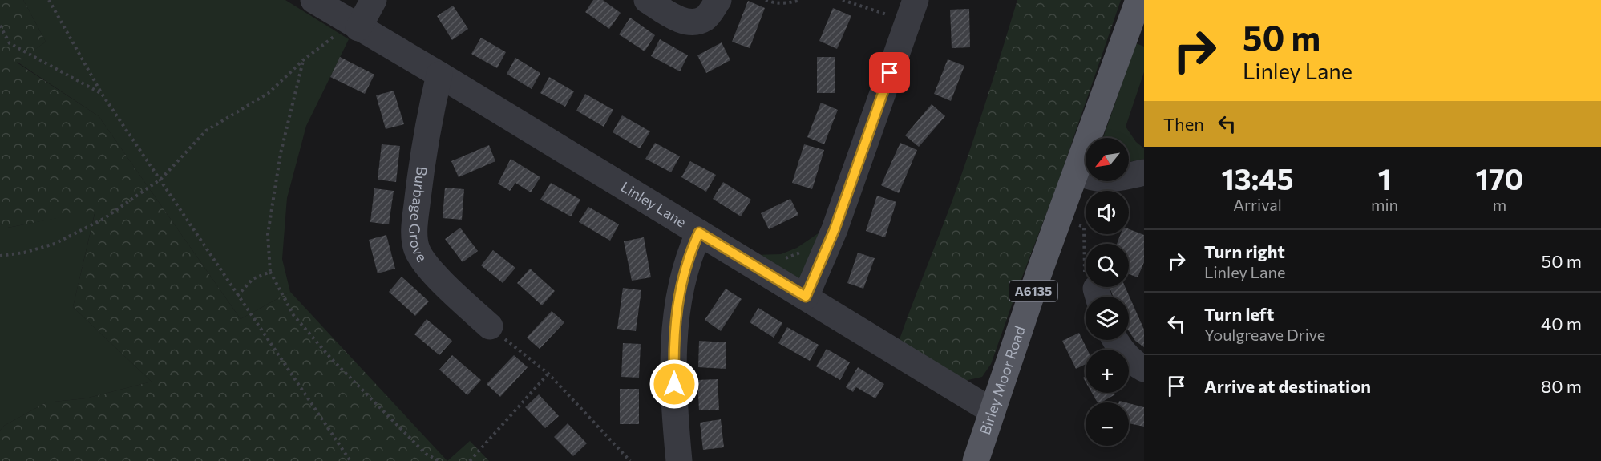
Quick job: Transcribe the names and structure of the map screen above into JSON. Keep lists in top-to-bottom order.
{
  "streets": {
    "main road": ["A6135", "Birley Moor Road"],
    "street": ["Linley Lane", "Burbage Grove"]
  },
  "crossings": [
    ["Linley Lane", "Burbage Grove"],
    ["Linley Lane", "Birley Moor Road"]
  ],
  "north": "bottom left",
  "page": {
    "turn": ["50 m", "Linley Lane"],
    "then": "Then",
    "map_buttons": ["+", "−"],
    "eta": [
      "13:45",
      "Arrival",
      "1",
      "min",
      "170",
      "m"
    ],
    "list": [
      {
        "name": "Turn right",
        "note": "Linley Lane",
        "value": "50 m"
      },
      {
        "name": "Turn left",
        "note": "Youlgreave Drive",
        "value": "40 m"
      },
      {
        "name": "Arrive at destination",
        "value": "80 m"
      }
    ]
  }
}
